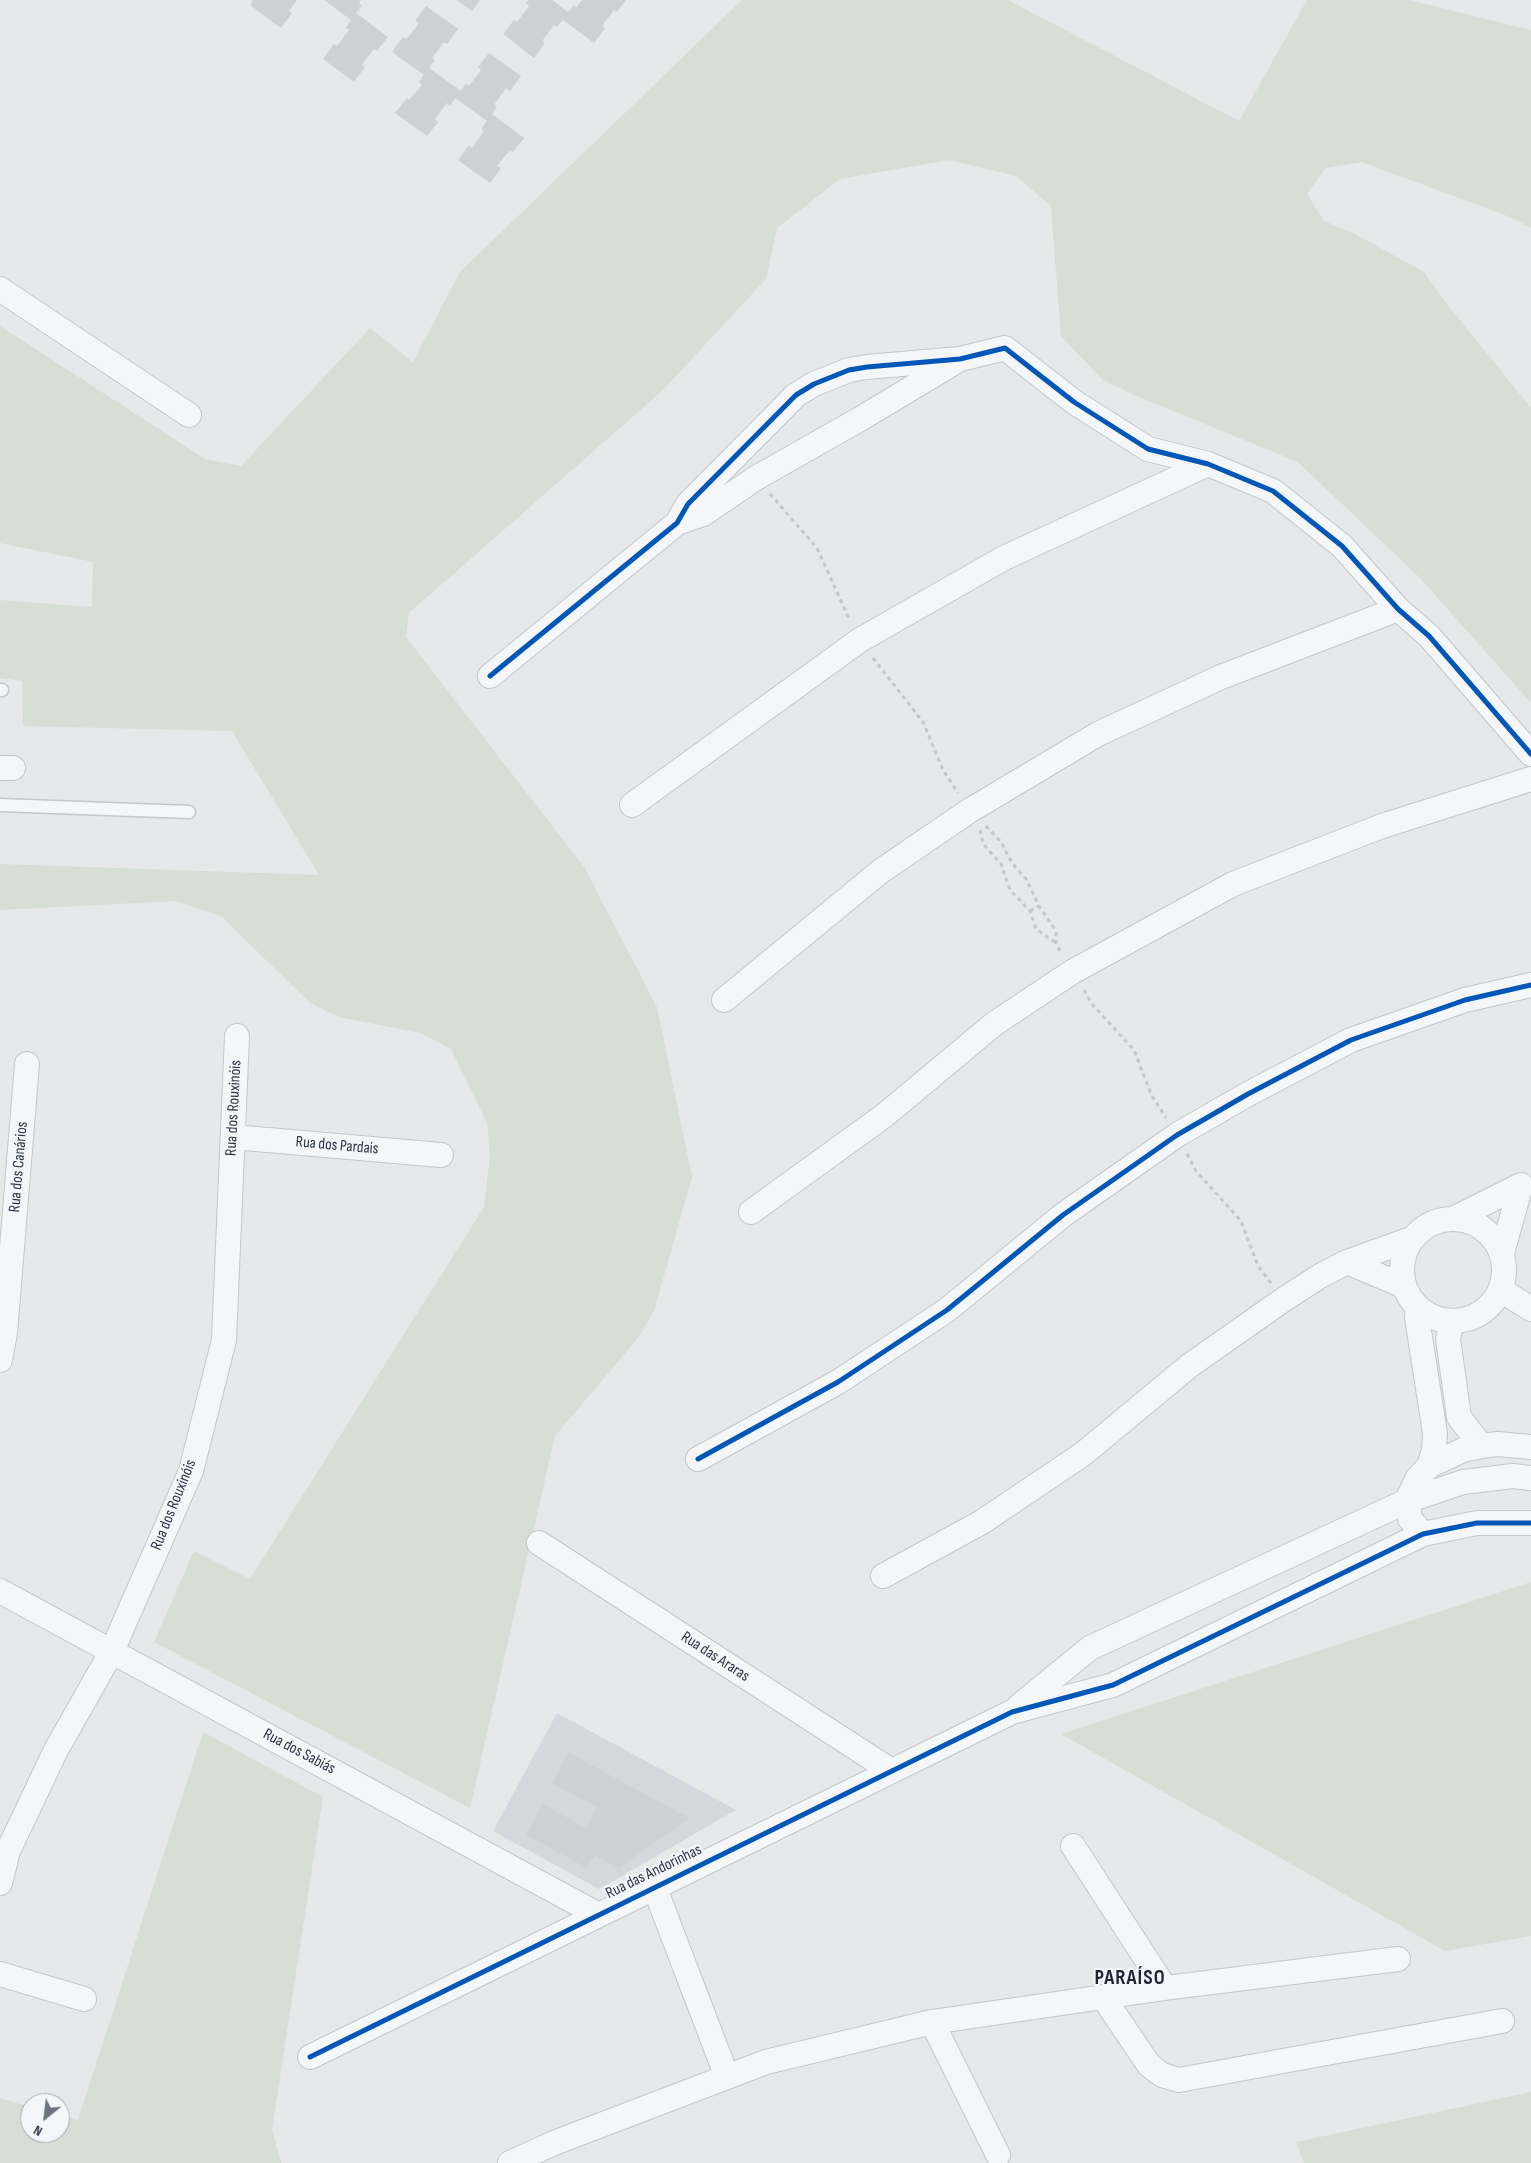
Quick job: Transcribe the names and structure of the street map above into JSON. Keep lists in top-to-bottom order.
{
  "streets": {
    "street": [
      "Rua dos Rouxinóis",
      "Rua dos Pardais",
      "Rua dos Canários",
      "Rua das Araras",
      "Rua dos Sabiás",
      "Rua das Andorinhas"
    ]
  },
  "crossings": [
    ["Rua dos Rouxinóis", "Rua dos Pardais"],
    ["Rua dos Rouxinóis", "Rua dos Sabiás"],
    ["Rua das Araras", "Rua das Andorinhas"],
    ["Rua dos Sabiás", "Rua das Andorinhas"]
  ],
  "districts": ["PARAÍSO"],
  "north": "bottom left"
}
